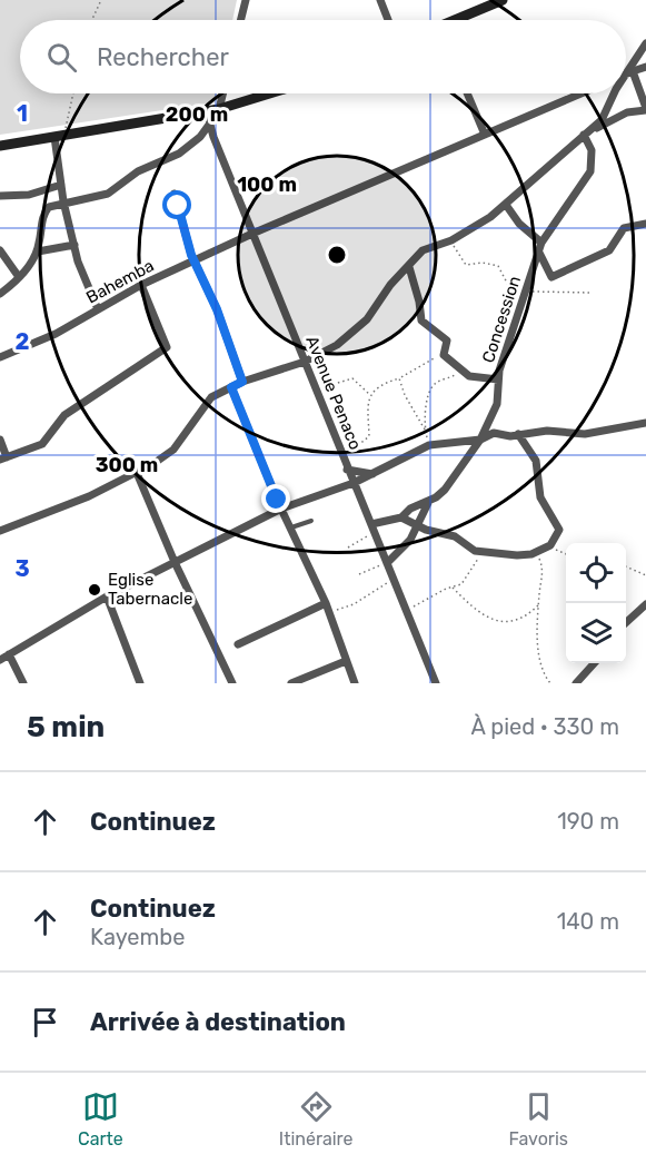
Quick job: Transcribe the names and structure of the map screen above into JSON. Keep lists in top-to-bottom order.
{
  "streets": {
    "street": ["Bahemba", "Concession", "Avenue Penaco"]
  },
  "crossings": [
    ["Bahemba", "Avenue Penaco"]
  ],
  "places": ["Eglise Tabernacle"],
  "page": {
    "search": "Rechercher",
    "heading": ["5 min", "À pied · 330 m"],
    "list": [
      ["Continuez", "190 m"],
      ["Continuez", "Kayembe", "140 m"],
      "Arrivée à destination"
    ],
    "nav": ["Carte", "Itinéraire", "Favoris"]
  },
  "grid": {
    "rows": ["1", "2", "3"]
  },
  "rings": ["200 m", "100 m", "300 m"]
}
